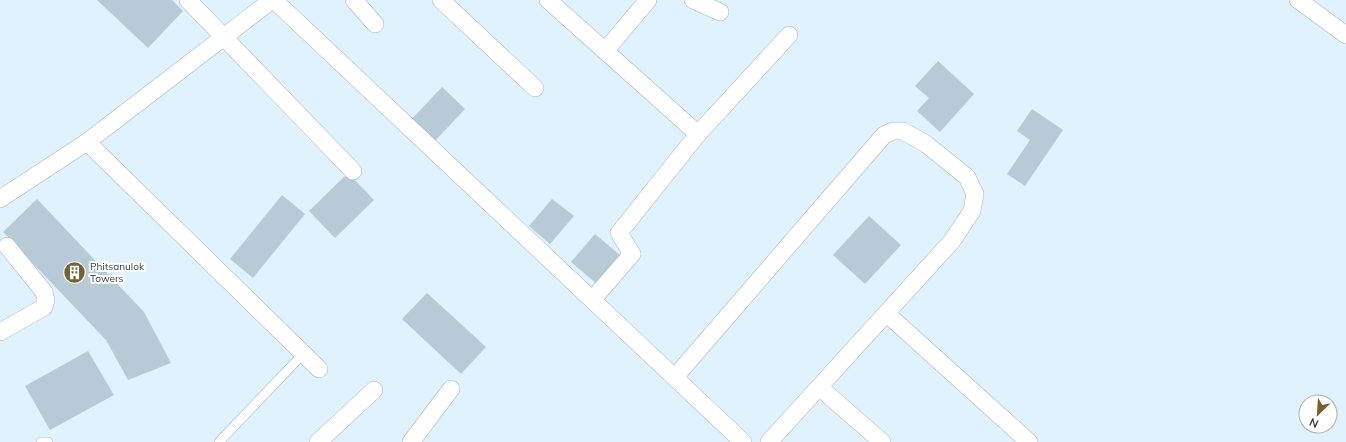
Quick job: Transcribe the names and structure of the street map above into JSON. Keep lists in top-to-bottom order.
{
  "places": {
    "building": ["Phitsanulok Towers"]
  },
  "north": "bottom left"
}
